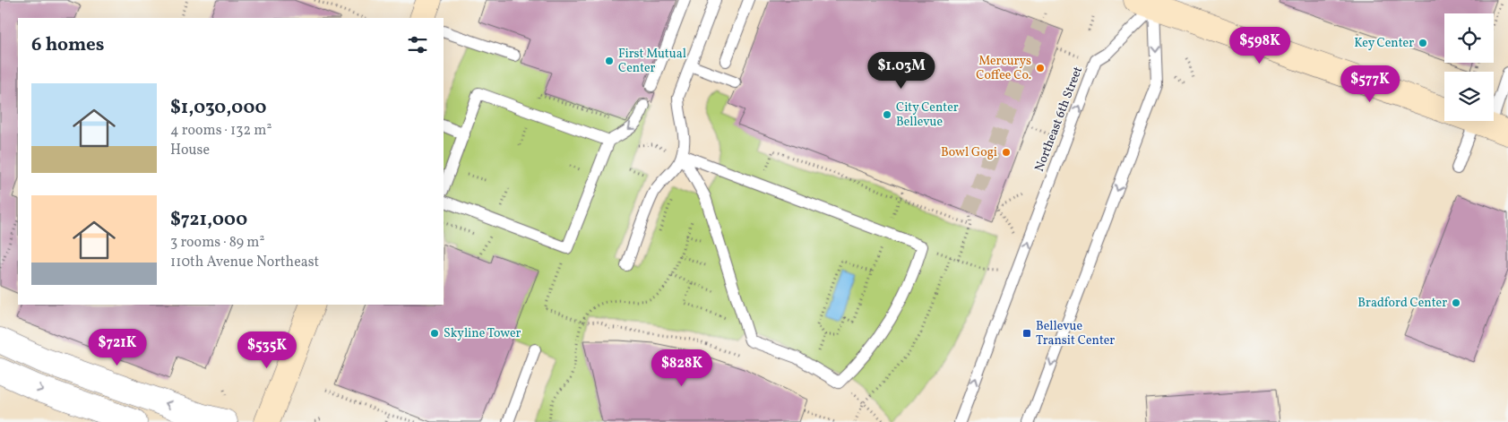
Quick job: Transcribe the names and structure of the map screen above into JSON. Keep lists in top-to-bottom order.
{
  "streets": {
    "lane": ["Northeast 6th Street"]
  },
  "places": {
    "other": [
      "Key Center",
      "First Mutual Center",
      "Mercurys Coffee Co.",
      "City Center Bellevue",
      "Bowl Gogi",
      "Bradford Center",
      "Skyline Tower"
    ],
    "transit": ["Bellevue Transit Center"]
  },
  "page": {
    "heading": "6 homes",
    "price": [
      "$598K",
      "$1.03M",
      "$577K",
      "$721K",
      "$535K",
      "$828K"
    ],
    "list": [
      {
        "name": "$1,030,000",
        "note": "4 rooms · 132 m² · House"
      },
      {
        "name": "$721,000",
        "note": "3 rooms · 89 m² · 110th Avenue Northeast"
      }
    ]
  }
}
